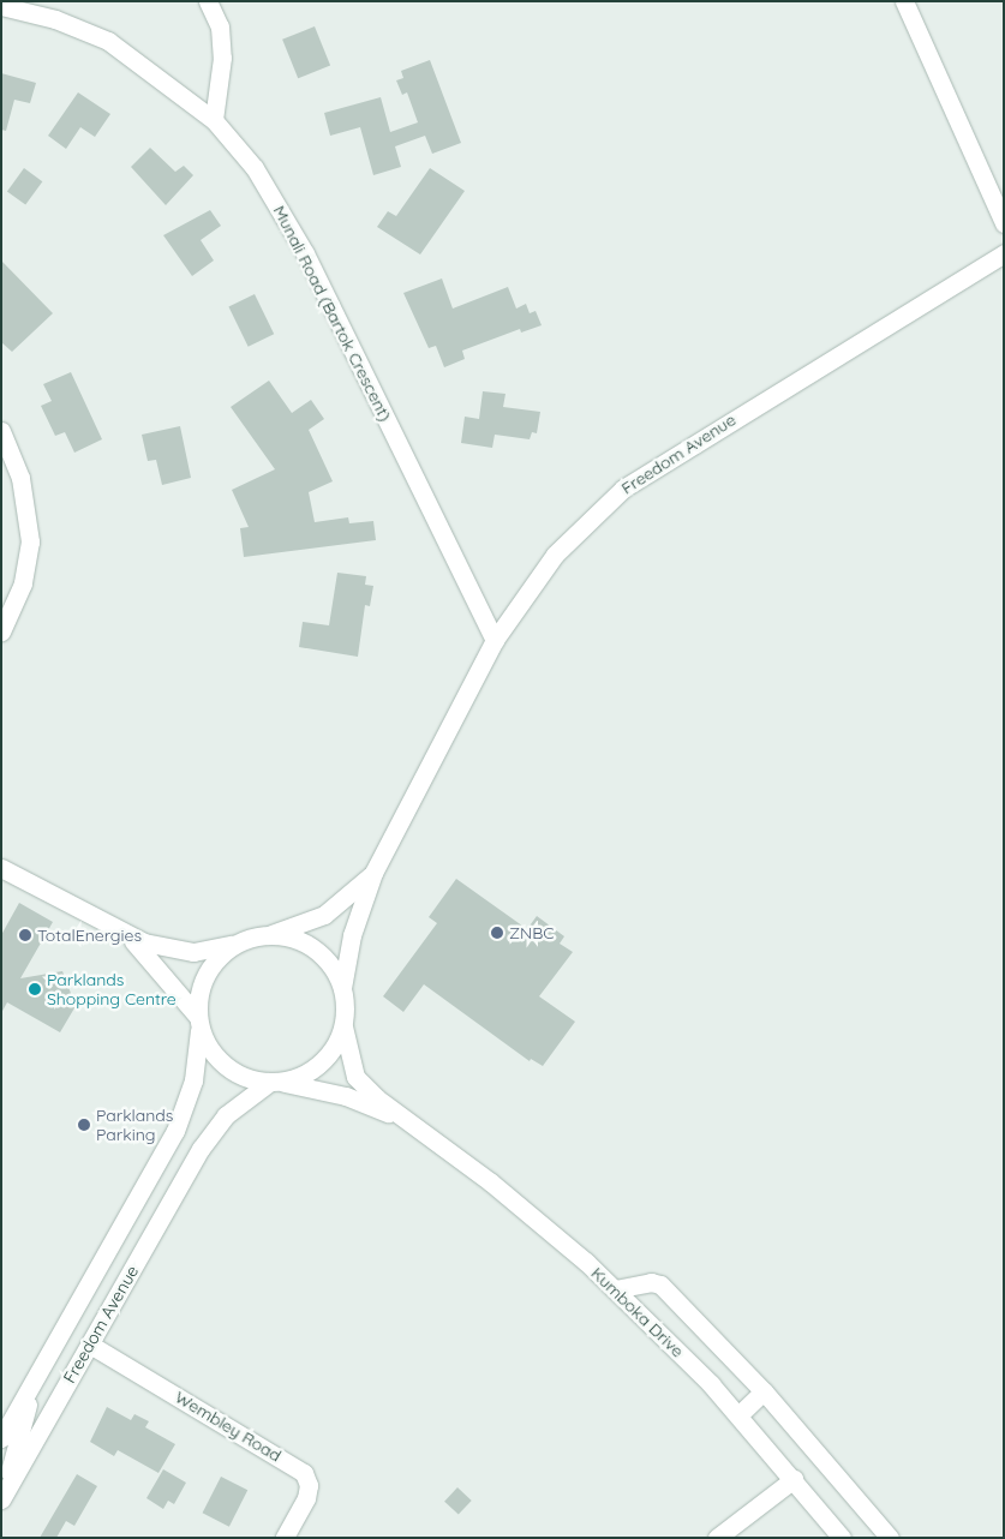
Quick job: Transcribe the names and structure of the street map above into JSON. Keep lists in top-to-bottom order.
{
  "streets": {
    "main road": [
      "Munali Road (Bartok Crescent)",
      "Freedom Avenue",
      "Kumboka Drive",
      "Wembley Road"
    ]
  },
  "crossings": [
    ["Munali Road (Bartok Crescent)", "Freedom Avenue"],
    ["Freedom Avenue", "Kumboka Drive"],
    ["Freedom Avenue", "Wembley Road"]
  ],
  "places": [
    "ZNBC",
    "TotalEnergies",
    "Parklands Shopping Centre",
    "Parklands Parking"
  ]
}
